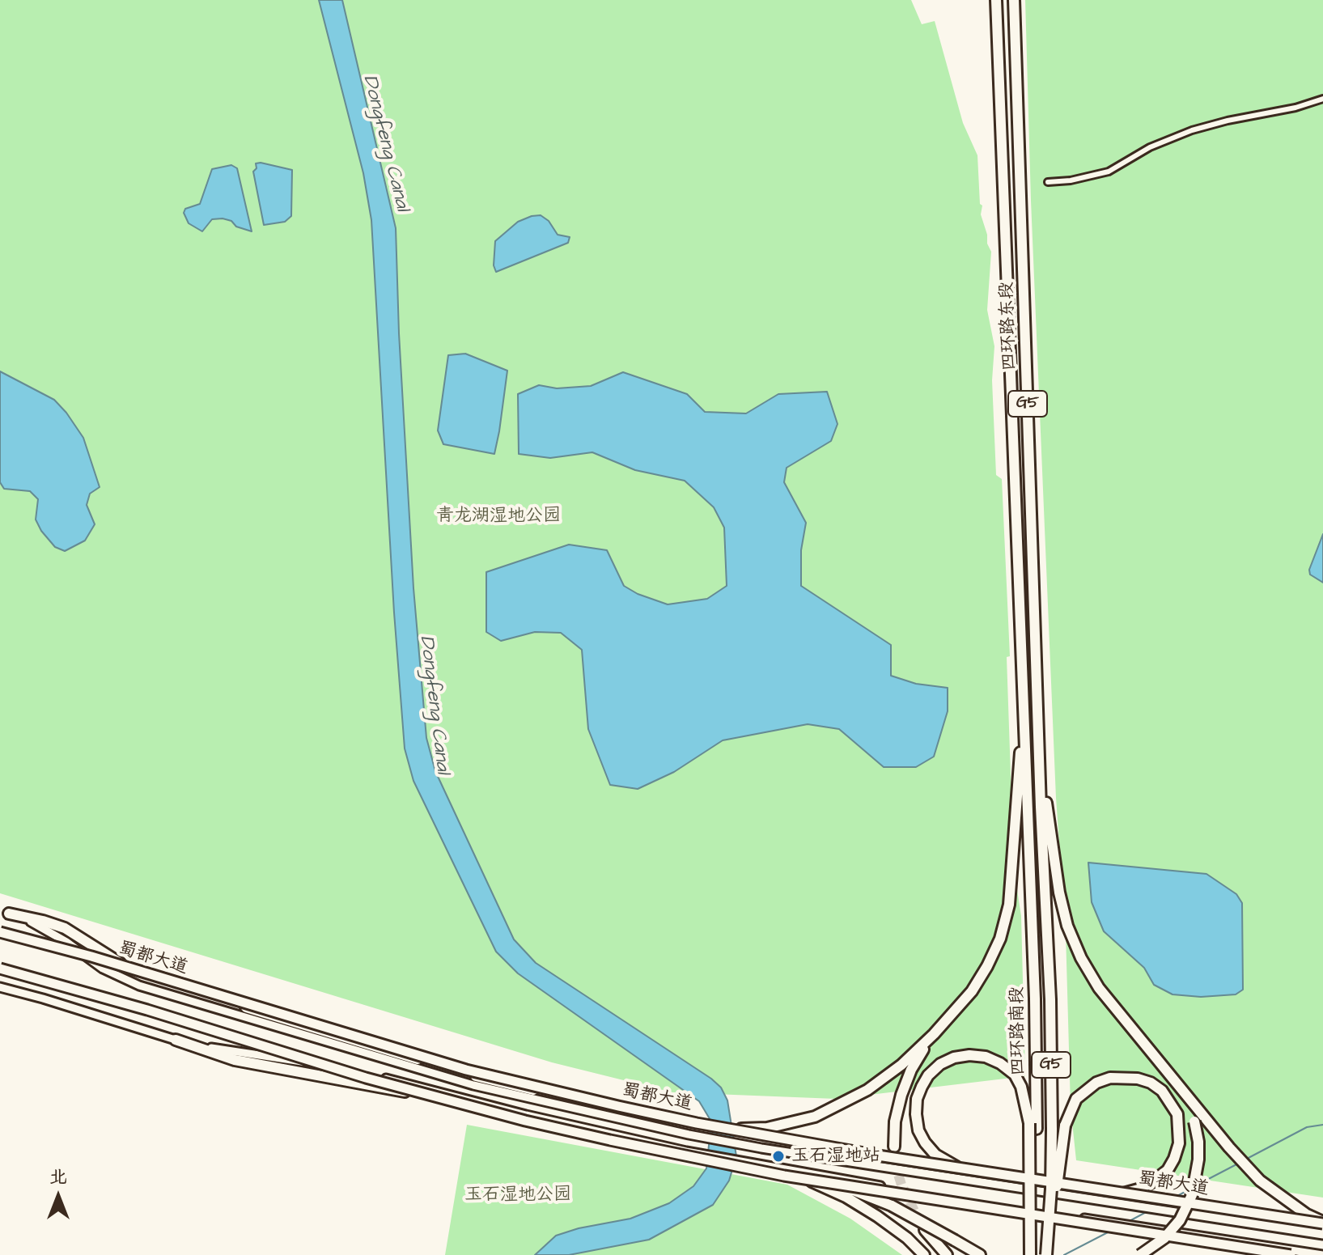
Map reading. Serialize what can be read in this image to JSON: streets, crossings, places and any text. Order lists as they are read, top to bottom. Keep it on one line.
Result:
{"streets":{"highway":["四环路东段","G5","蜀都大道","四环路南段"]},"crossings":[["四环路东段","四环路南段"]],"water":["Dongfeng Canal"],"parks":["青龙湖湿地公园","玉石湿地公园"],"places":["玉石湿地站"],"north":"top"}
